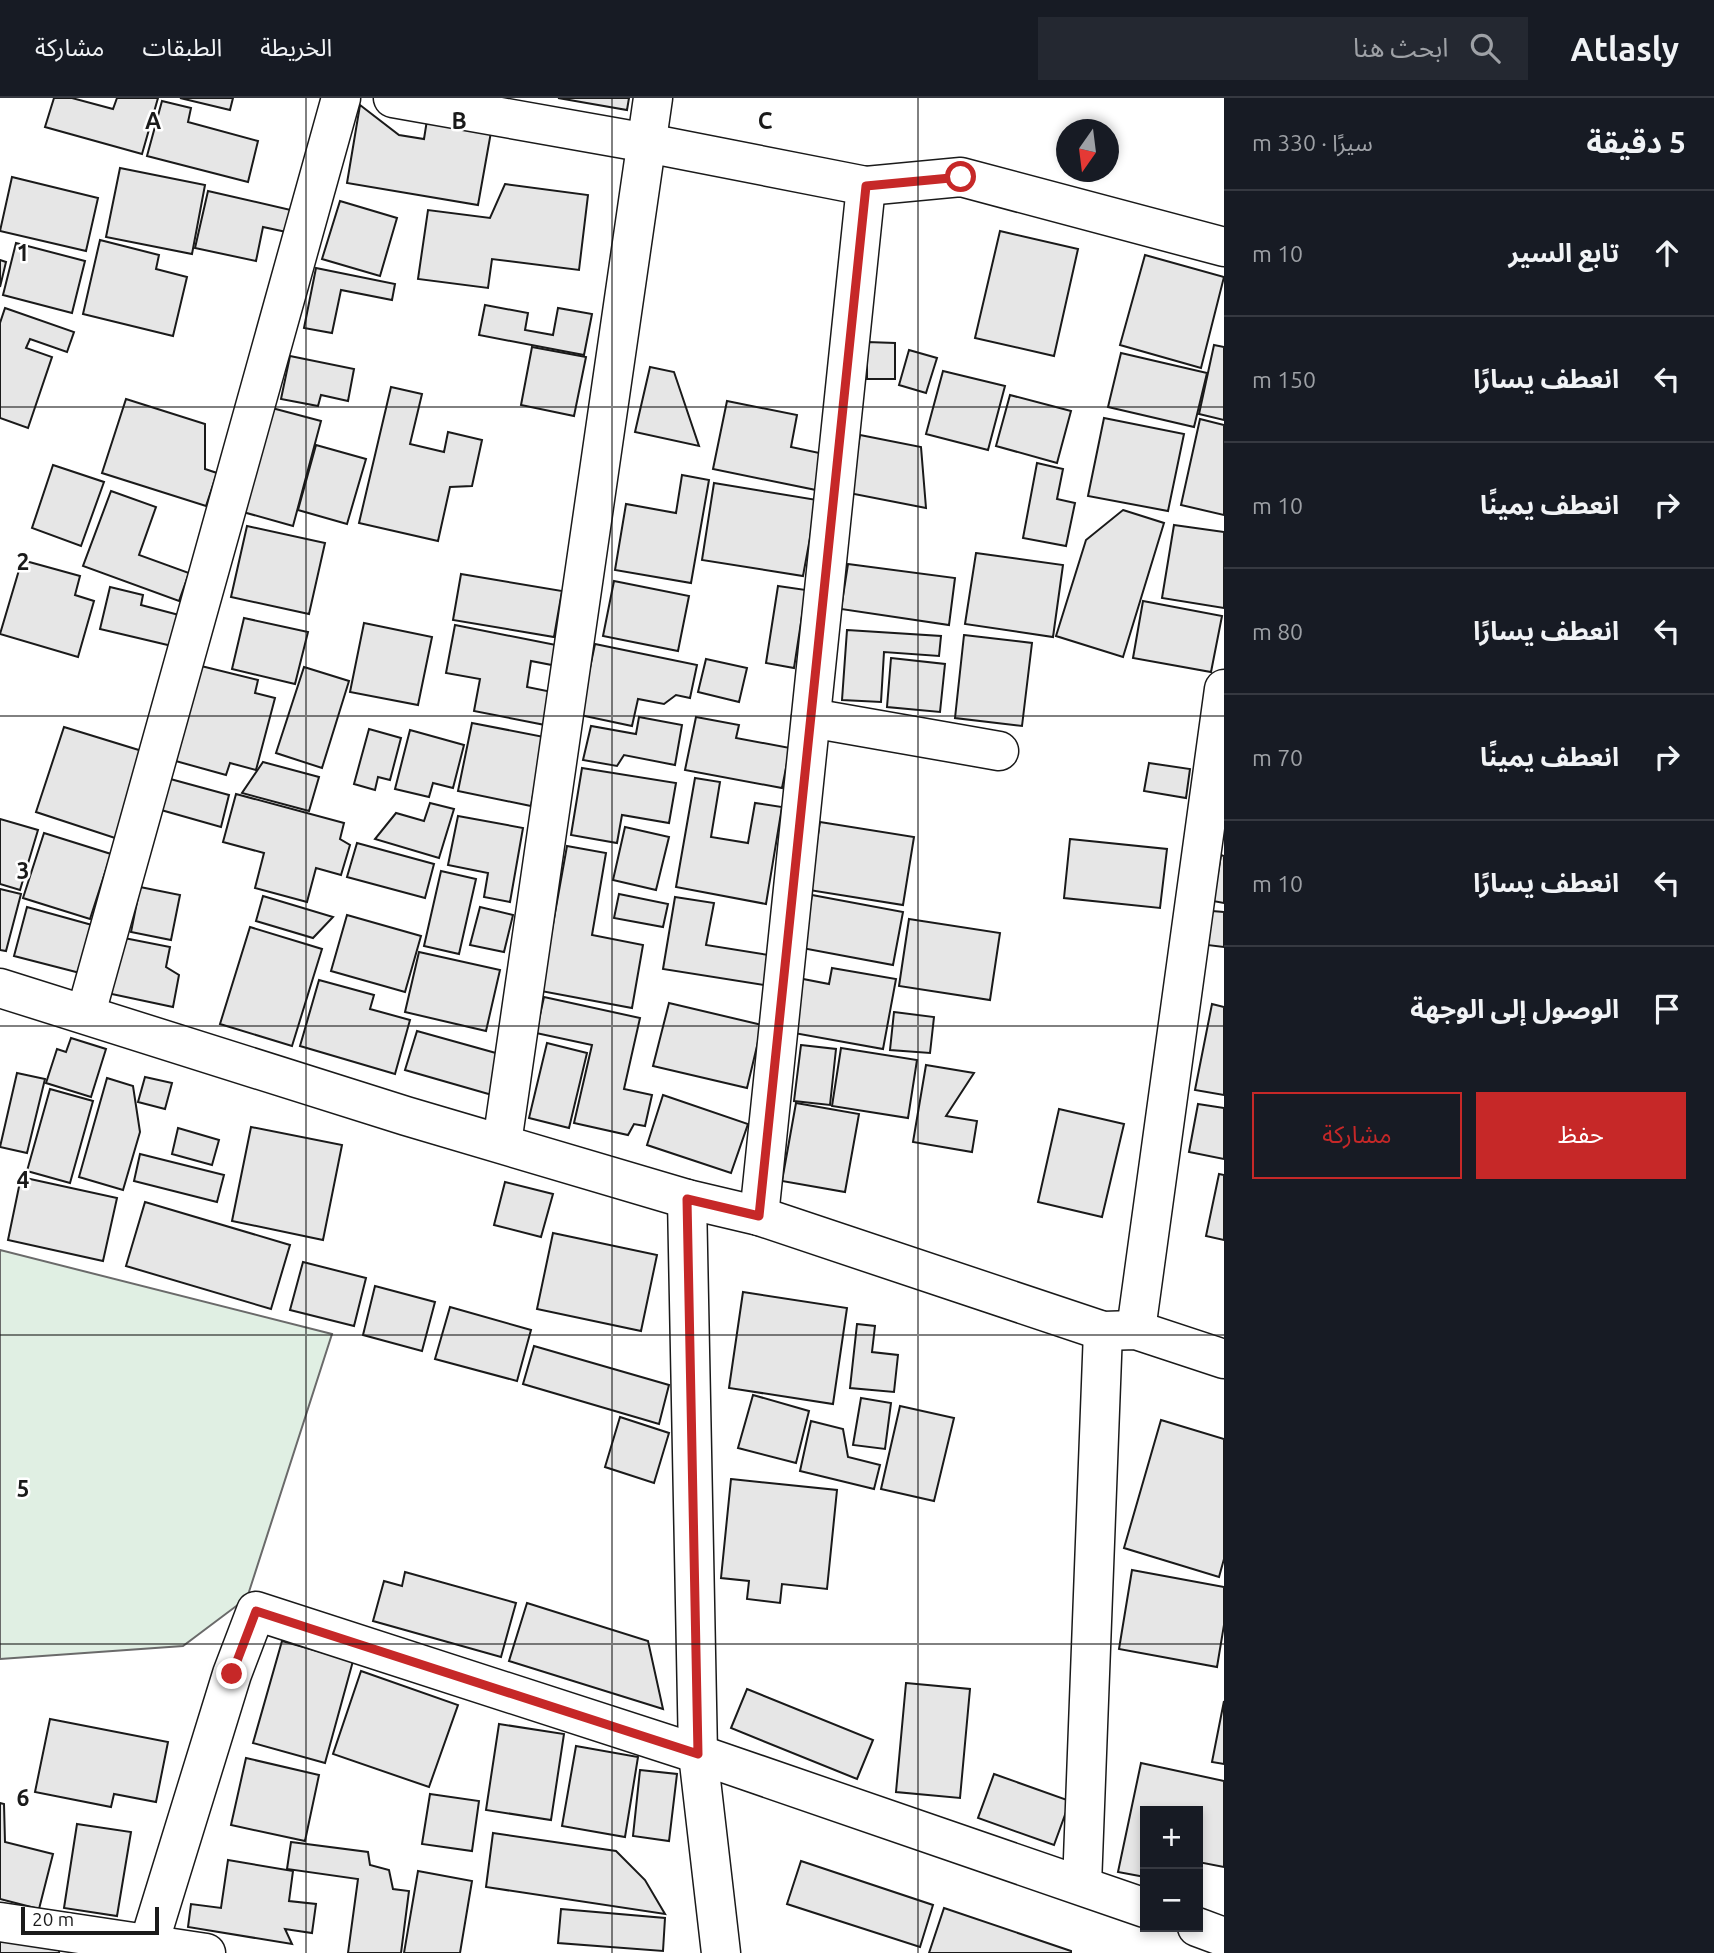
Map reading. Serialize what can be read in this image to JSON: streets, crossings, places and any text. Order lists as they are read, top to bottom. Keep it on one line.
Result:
{"scale_bar":"20 m","north":"bottom","page":{"header":"Atlasly","search":"ابحث هنا","nav":["الخريطة","الطبقات","مشاركة"],"heading":["5 دقيقة","سيرًا · 330 m"],"list":[["تابع السير","10 m"],["انعطف يسارًا","150 m"],["انعطف يمينًا","10 m"],["انعطف يسارًا","80 m"],["انعطف يمينًا","70 m"],["انعطف يسارًا","10 m"],"الوصول إلى الوجهة"],"buttons":["حفظ","مشاركة"],"map_buttons":["+","−"],"scale":"20 m"},"grid":{"columns":["A","B","C"],"rows":["1","2","3","4","5","6"]}}
